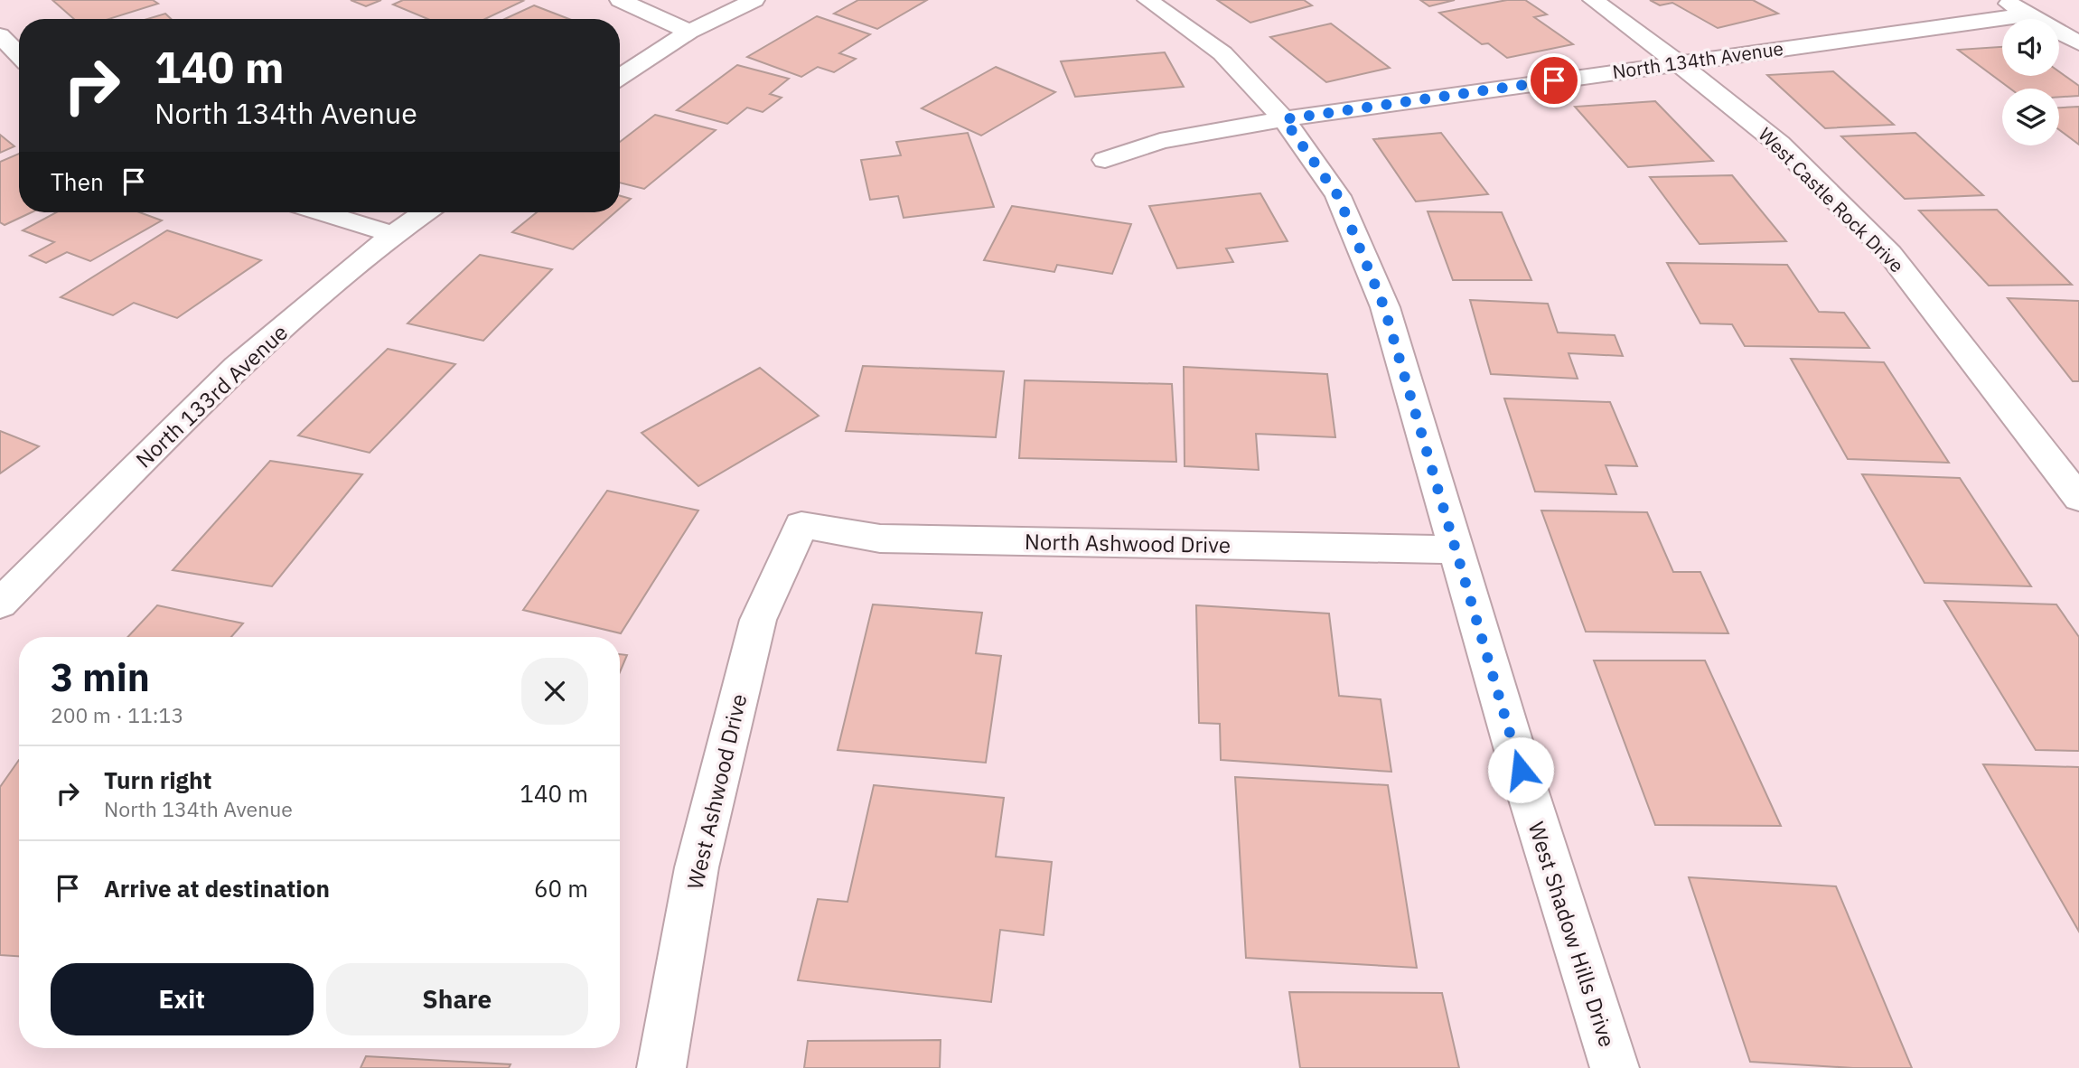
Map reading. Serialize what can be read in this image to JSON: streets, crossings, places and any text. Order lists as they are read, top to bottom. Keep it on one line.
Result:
{"streets":{"street":["North 134th Avenue","West Castle Rock Drive","North 133rd Avenue","North Ashwood Drive","West Ashwood Drive","West Shadow Hills Drive"]},"crossings":[["North 134th Avenue","West Castle Rock Drive"],["North 134th Avenue","West Shadow Hills Drive"],["North Ashwood Drive","West Ashwood Drive"],["North Ashwood Drive","West Shadow Hills Drive"]],"page":{"turn":["140 m","North 134th Avenue"],"then":"Then","heading":["3 min","200 m · 11:13"],"list":[{"name":"Turn right","note":"North 134th Avenue","value":"140 m"},{"name":"Arrive at destination","value":"60 m"}],"buttons":["Exit","Share"]}}
